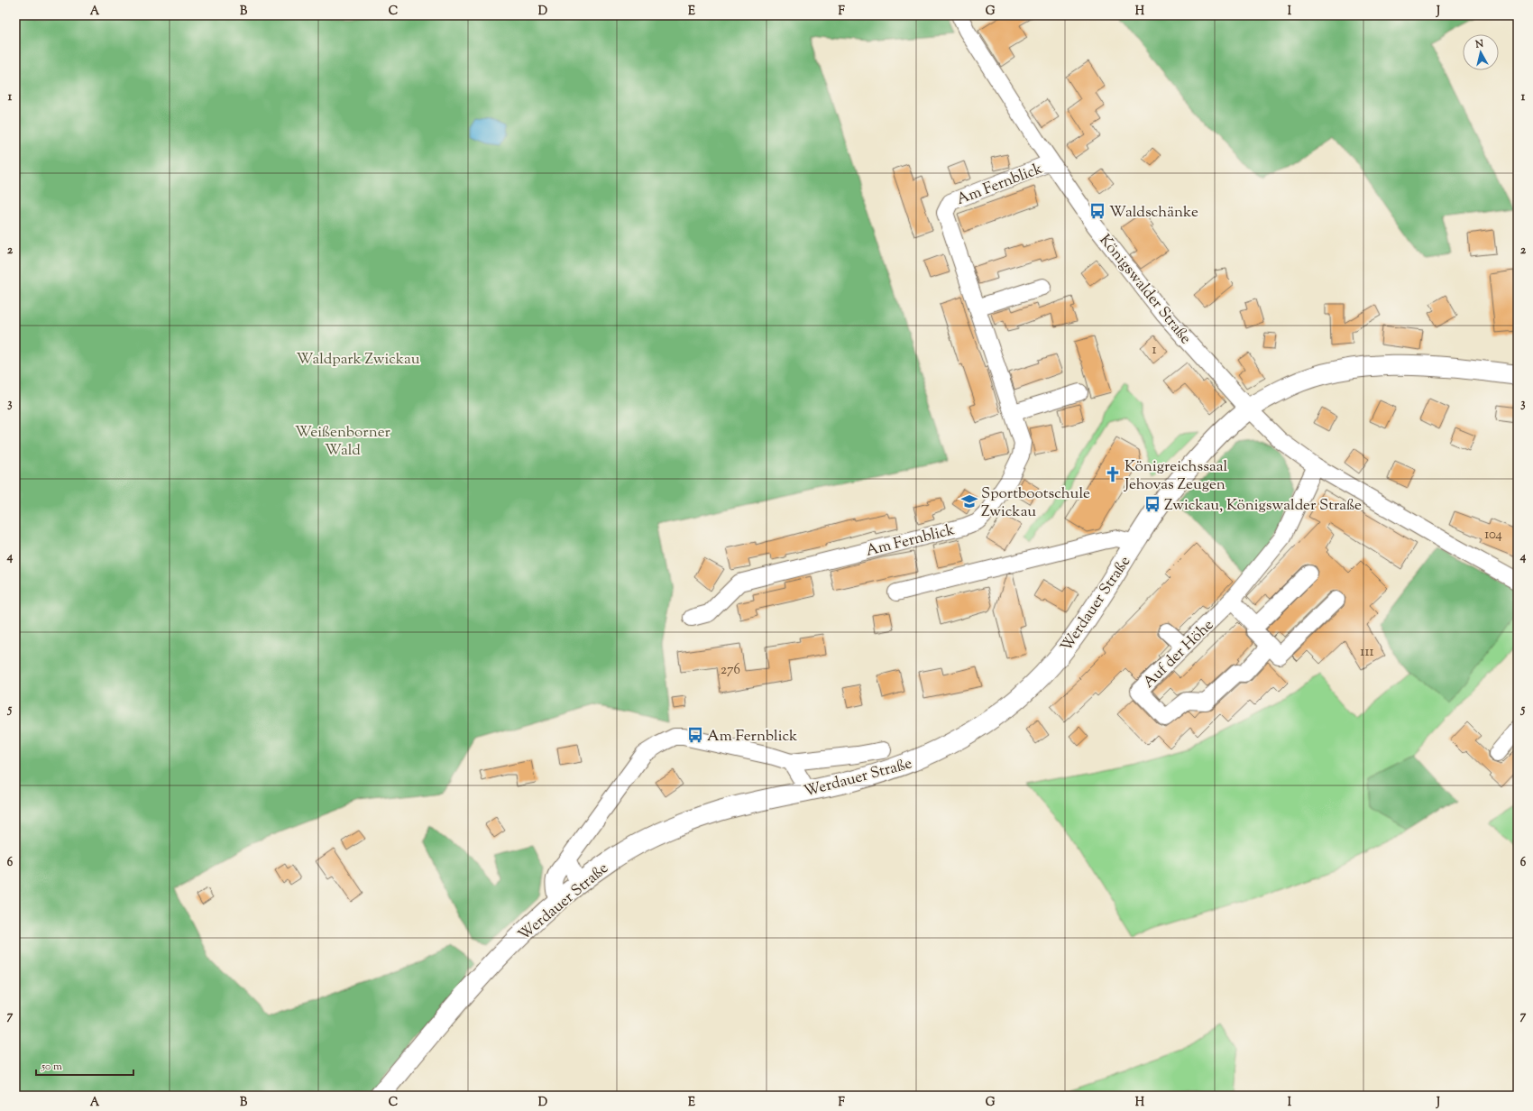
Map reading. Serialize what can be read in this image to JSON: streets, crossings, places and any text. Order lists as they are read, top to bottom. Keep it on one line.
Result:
{"streets":{"main road":["Werdauer Straße"],"street":["Am Fernblick","Königswalder Straße","Auf der Höhe"]},"crossings":[["Am Fernblick","Königswalder Straße"],["Königswalder Straße","Werdauer Straße"],["Königswalder Straße","Auf der Höhe"]],"parks":["Waldpark Zwickau","Weißenborner Wald"],"places":{"bus stop":["Waldschänke","Zwickau, Königswalder Straße","Am Fernblick"],"church":["Königreichssaal Jehovas Zeugen"],"school or university":["Sportbootschule Zwickau"]},"house_numbers":["1","104","111","276"],"scale_bar":"50 m","north":"top","grid":{"columns":["A","B","C","D","E","F","G","H","I","J"],"rows":["1","2","3","4","5","6","7"]}}
